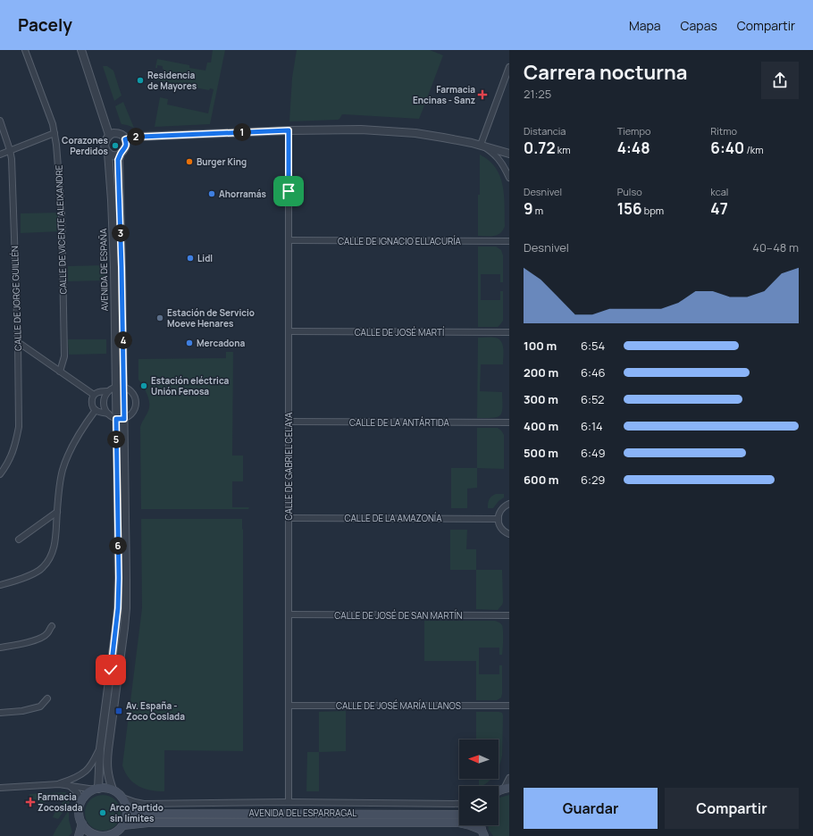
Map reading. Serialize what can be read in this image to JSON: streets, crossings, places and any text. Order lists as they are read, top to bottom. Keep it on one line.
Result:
{"streets":{"main road":["AVENIDA DEL ESPARRAGAL"],"street":["CALLE DE VICENTE ALEIXANDRE","CALLE DE IGNACIO ELLACURÍA","AVENIDA DE ESPAÑA","CALLE DE JORGE GUILLÉN","CALLE DE JOSÉ MARTÍ","CALLE DE LA ANTÁRTIDA","CALLE DE GABRIEL CELAYA","CALLE DE LA AMAZONÍA","CALLE DE JOSÉ DE SAN MARTÍN","CALLE DE JOSÉ MARÍA LLANOS"]},"crossings":[["CALLE DE IGNACIO ELLACURÍA","CALLE DE GABRIEL CELAYA"],["AVENIDA DE ESPAÑA","AVENIDA DEL ESPARRAGAL"],["CALLE DE JOSÉ MARTÍ","CALLE DE GABRIEL CELAYA"],["CALLE DE LA ANTÁRTIDA","CALLE DE GABRIEL CELAYA"],["CALLE DE GABRIEL CELAYA","CALLE DE LA AMAZONÍA"],["CALLE DE GABRIEL CELAYA","CALLE DE JOSÉ DE SAN MARTÍN"],["CALLE DE GABRIEL CELAYA","CALLE DE JOSÉ MARÍA LLANOS"],["CALLE DE GABRIEL CELAYA","AVENIDA DEL ESPARRAGAL"]],"places":{"other":["Residencia de Mayores","Corazones Perdidos","Burger King","Ahorramás","Lidl","Estación de Servicio Moeve Henares","Mercadona","Estación eléctrica Unión Fenosa","Arco Partido sin límites"],"health":["Farmacia Encinas - Sanz","Farmacia Zocoslada"],"transit":["Av. España - Zoco Coslada"]},"north":"left","page":{"header":"Pacely","nav":["Mapa","Capas","Compartir"],"heading":["Carrera nocturna","21:25"],"stats":[["Distancia","0.72 km"],["Tiempo","4:48"],["Ritmo","6:40 /km"],["Desnivel","9 m"],["Pulso","156 bpm"],["kcal","47"]],"pins":["1","2","3","4","5","6"],"chart":["Desnivel","40–48 m"],"list":[{"name":"100 m","note":"6:54"},{"name":"200 m","note":"6:46"},{"name":"300 m","note":"6:52"},{"name":"400 m","note":"6:14"},{"name":"500 m","note":"6:49"},{"name":"600 m","note":"6:29"}],"buttons":["Guardar","Compartir"]}}
